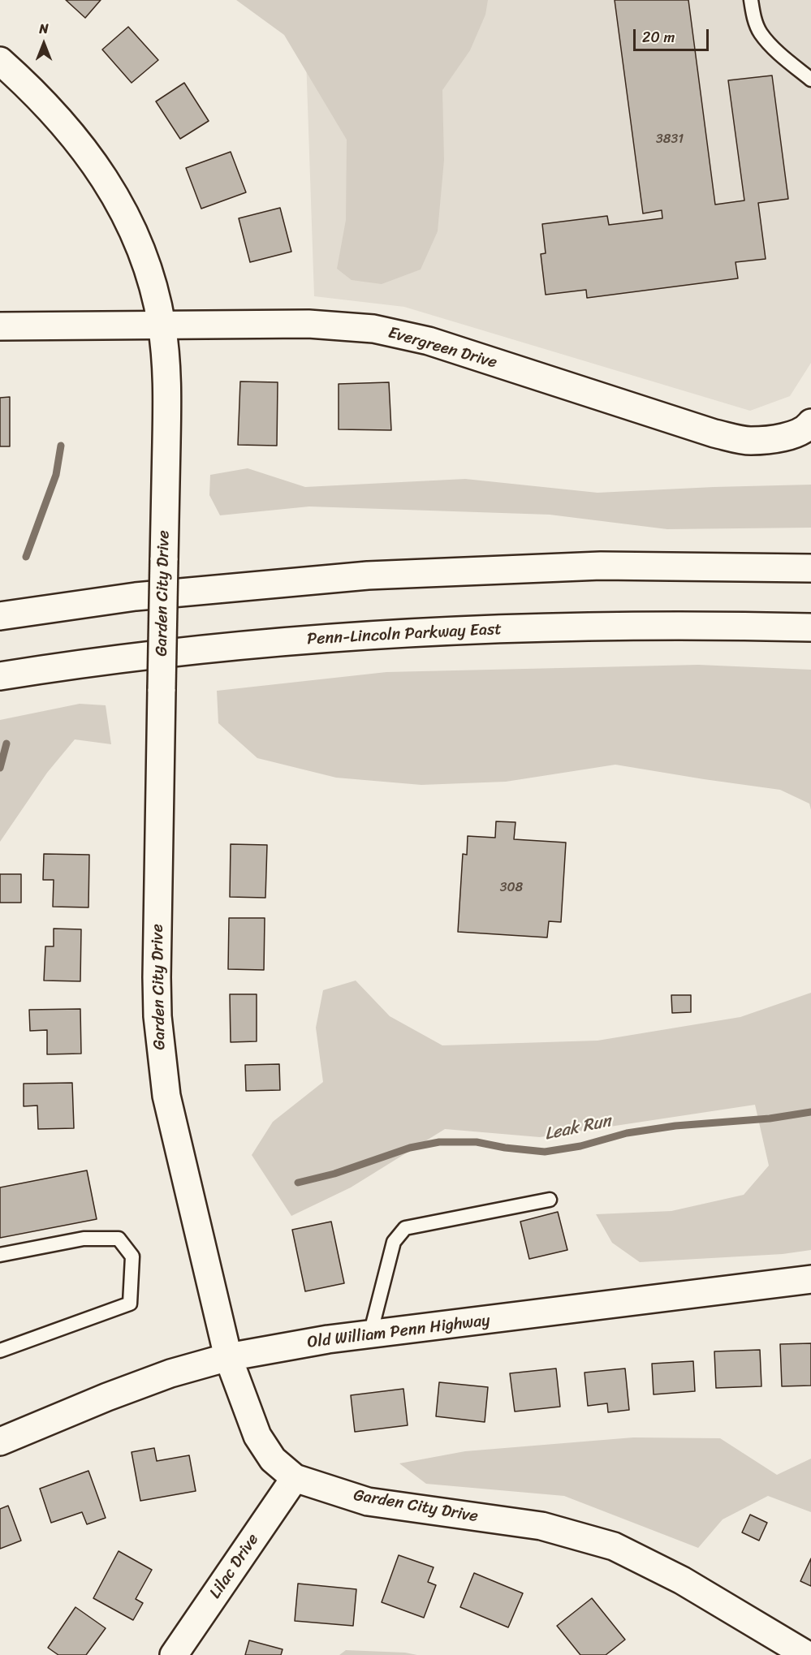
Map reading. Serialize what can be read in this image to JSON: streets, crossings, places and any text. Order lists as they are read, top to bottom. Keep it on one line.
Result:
{"streets":{"main road":["Evergreen Drive","Garden City Drive","Penn-Lincoln Parkway East","Old William Penn Highway","Lilac Drive"]},"crossings":[["Evergreen Drive","Garden City Drive"],["Garden City Drive","Old William Penn Highway"],["Garden City Drive","Lilac Drive"]],"water":["Leak Run"],"house_numbers":["3831","308"],"scale_bar":"20 m","north":"top"}
